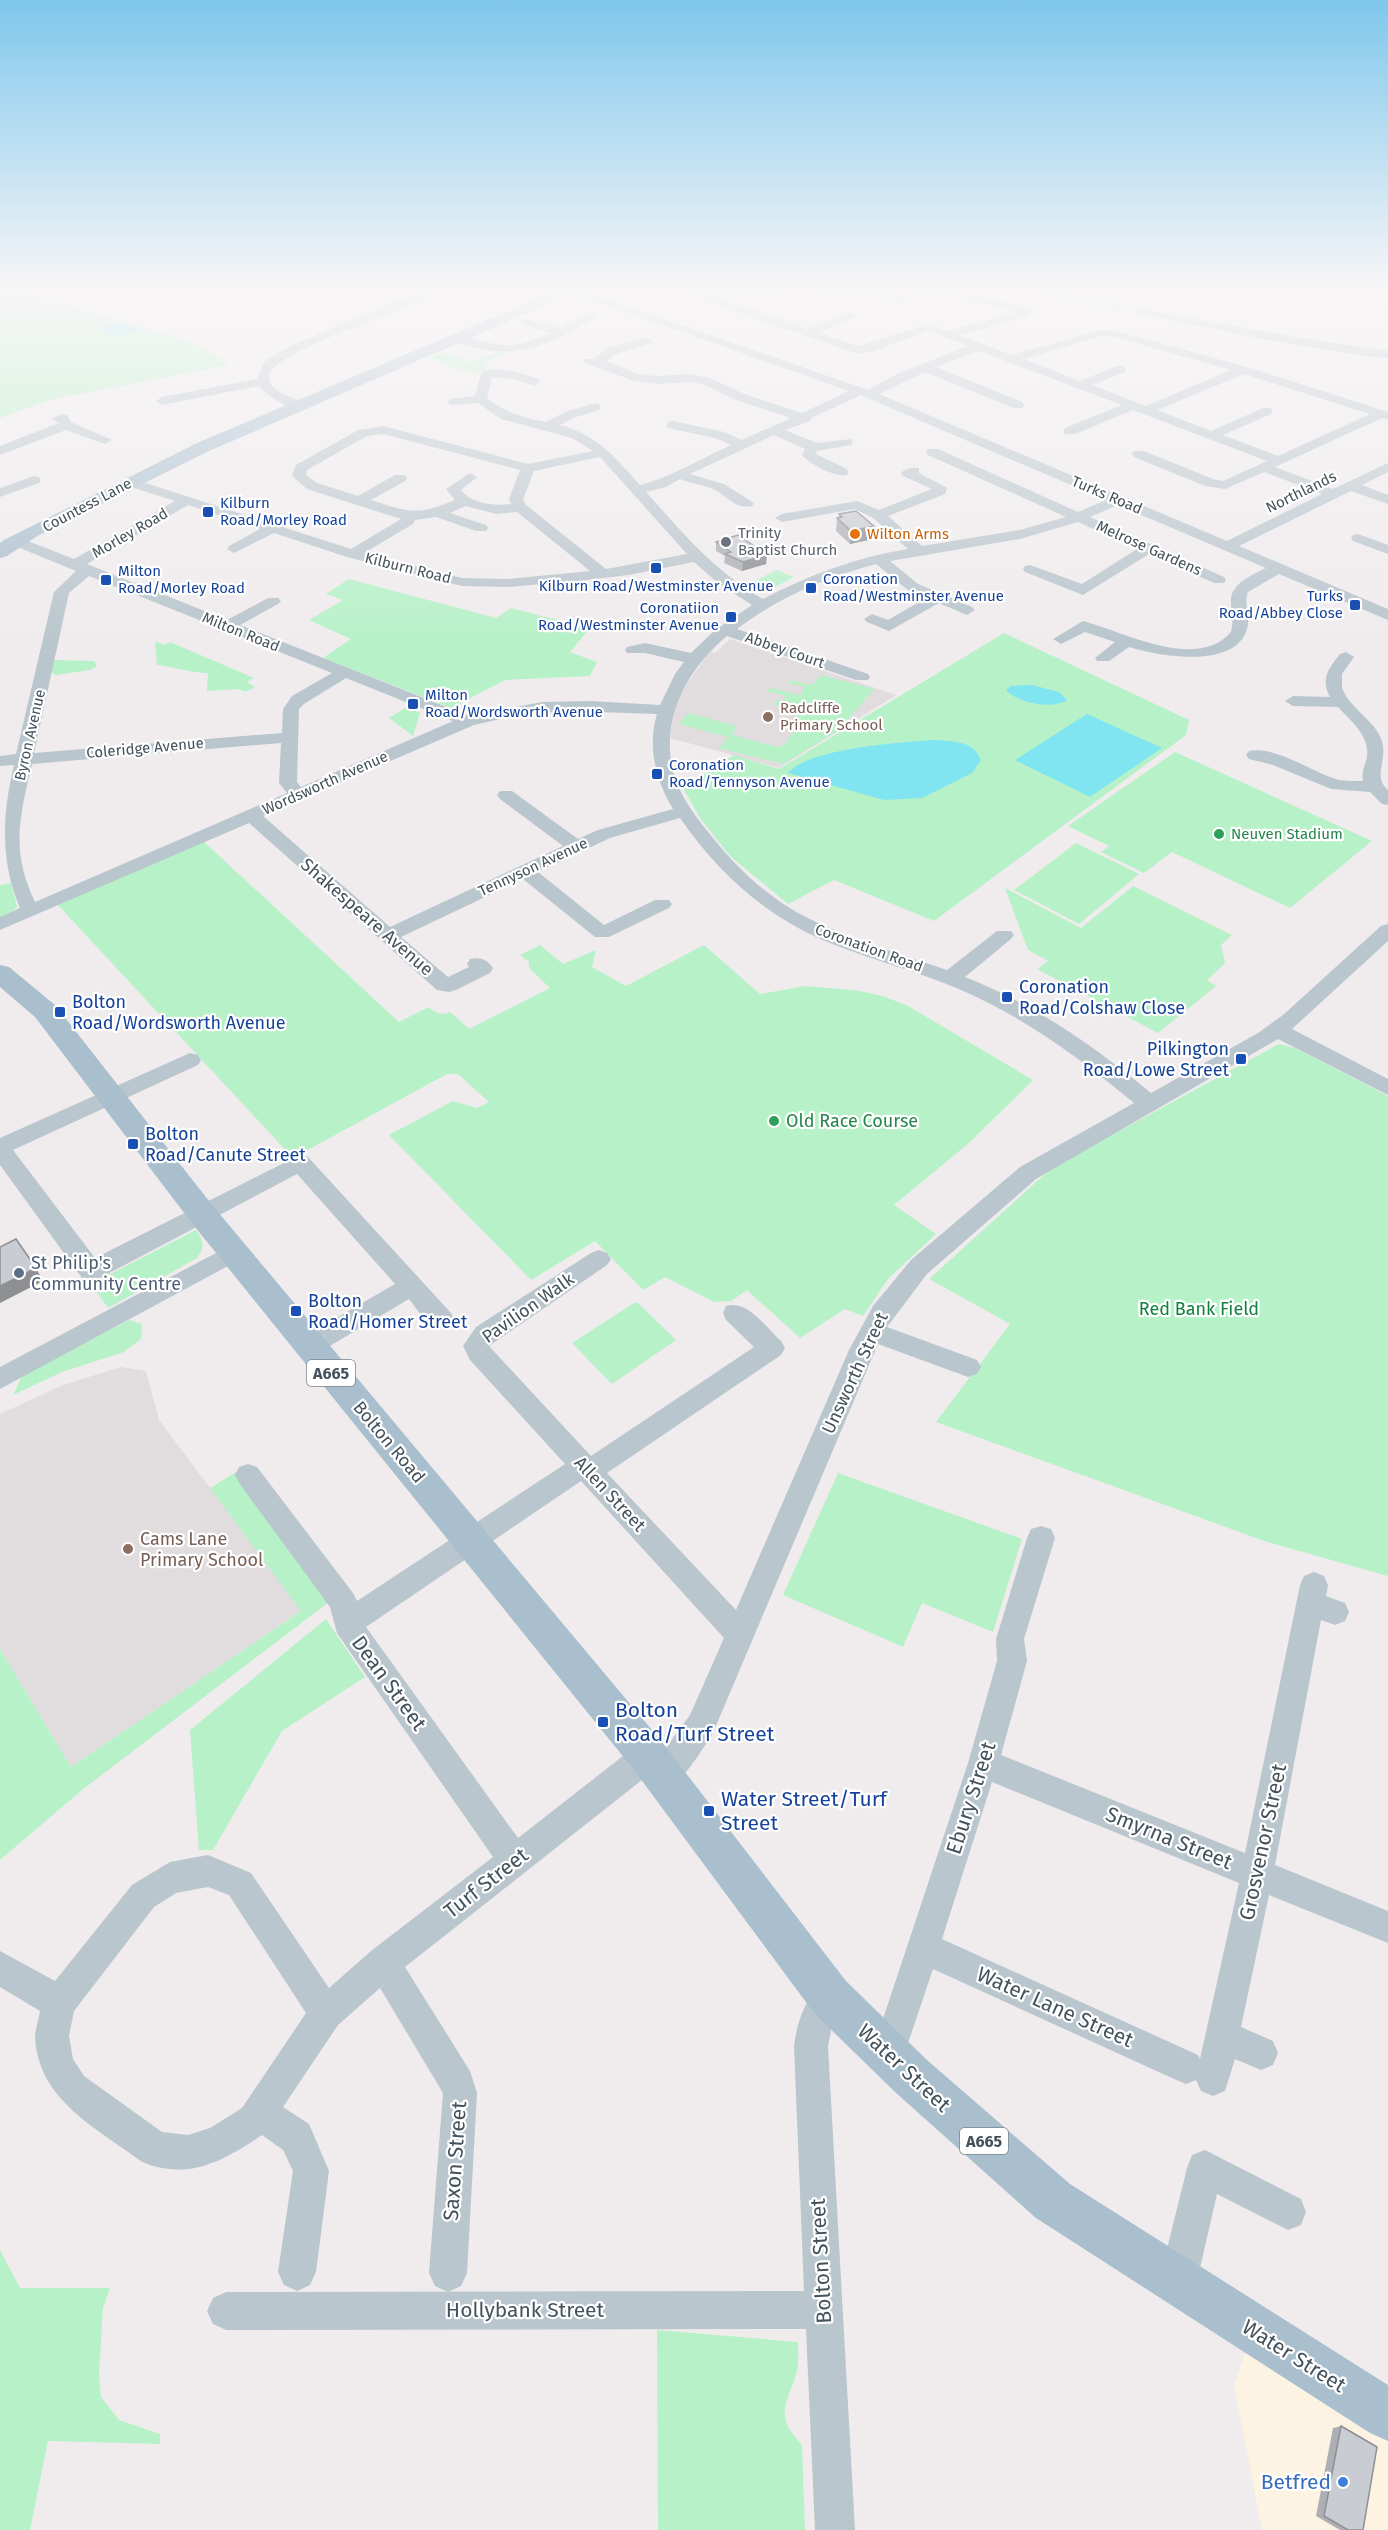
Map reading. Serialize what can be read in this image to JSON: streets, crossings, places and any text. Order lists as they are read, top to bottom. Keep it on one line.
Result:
{"streets":{"main road":["Countess Lane","A665","Bolton Road","Water Street"],"street":["Northlands","Turks Road","Morley Road","Melrose Gardens","Kilburn Road","Milton Road","Abbey Court","Byron Avenue","Coleridge Avenue","Wordsworth Avenue","Tennyson Avenue","Shakespeare Avenue","Coronation Road","Pavilion Walk","Unsworth Street","Allen Street","Dean Street","Ebury Street","Smyrna Street","Grosvenor Street","Turf Street","Water Lane Street","Saxon Street","Bolton Street","Hollybank Street"]},"crossings":[["Northlands","Turks Road"],["Turks Road","Coronation Road"],["Countess Lane","Kilburn Road"],["Countess Lane","Milton Road"],["Morley Road","Kilburn Road"],["Morley Road","Milton Road"],["Morley Road","Byron Avenue"],["Melrose Gardens","Coronation Road"],["Milton Road","Byron Avenue"],["Milton Road","Wordsworth Avenue"],["Abbey Court","Coronation Road"],["Byron Avenue","Coleridge Avenue"],["Byron Avenue","Wordsworth Avenue"],["Wordsworth Avenue","Shakespeare Avenue"],["Wordsworth Avenue","Coronation Road"],["Tennyson Avenue","Shakespeare Avenue"],["Tennyson Avenue","Coronation Road"],["Coronation Road","Unsworth Street"],["Pavilion Walk","Allen Street"],["Unsworth Street","Bolton Road"],["Unsworth Street","Allen Street"],["Unsworth Street","Turf Street"],["Unsworth Street","Water Street"],["Bolton Road","Turf Street"],["Bolton Road","Water Street"],["Dean Street","Turf Street"],["Ebury Street","Smyrna Street"],["Ebury Street","Water Lane Street"],["Ebury Street","Water Street"],["Smyrna Street","Grosvenor Street"],["Grosvenor Street","Water Lane Street"],["Turf Street","Water Street"],["Turf Street","Saxon Street"],["Water Street","Bolton Street"],["Bolton Street","Hollybank Street"]],"parks":["Red Bank Field"],"places":{"transit":["Kilburn Road/Morley Road","Kilburn Road/Westminster Avenue","Milton Road/Morley Road","Coronation Road/Westminster Avenue","Turks Road/Abbey Close","Coronatiion Road/Westminster Avenue","Milton Road/Wordsworth Avenue","Coronation Road/Tennyson Avenue","Coronation Road/Colshaw Close","Bolton Road/Wordsworth Avenue","Pilkington Road/Lowe Street","Bolton Road/Canute Street","Bolton Road/Homer Street","Bolton Road/Turf Street","Water Street/Turf Street"],"other":["Wilton Arms","Trinity Baptist Church","Radcliffe Primary School","Neuven Stadium","Old Race Course","St Philip's Community Centre","Cams Lane Primary School","Betfred"]}}
